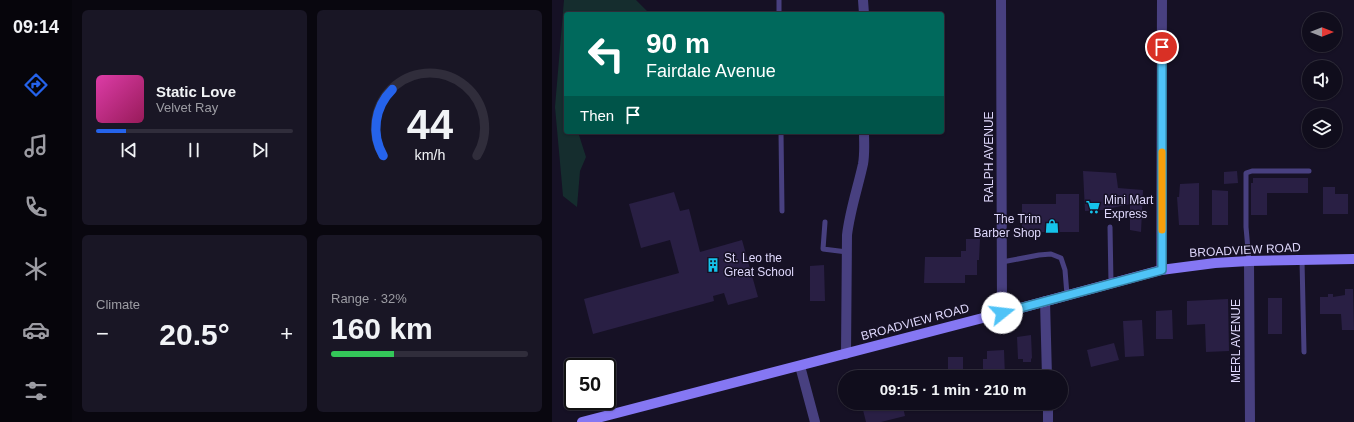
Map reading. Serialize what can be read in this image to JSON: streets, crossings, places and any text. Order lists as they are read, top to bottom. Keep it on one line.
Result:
{"streets":{"main road":["BROADVIEW ROAD"],"street":["RALPH AVENUE","MERL AVENUE"]},"crossings":[["RALPH AVENUE","BROADVIEW ROAD"],["BROADVIEW ROAD","MERL AVENUE"]],"places":{"supermarket":["Mini Mart Express"],"shop":["The Trim Barber Shop"],"building":["St. Leo the Great School"]},"north":"right","page":{"tabs":"09:14","turn":["90 m","Fairdale Avenue"],"song":["Static Love","Velvet Ray"],"then":"Then","tile":["Climate",["Range · 32%","160 km"]],"heat":["−","20.5°","+"],"limit":"50","trip":"09:15 · 1 min · 210 m","gauge":["44","km/h"]}}
